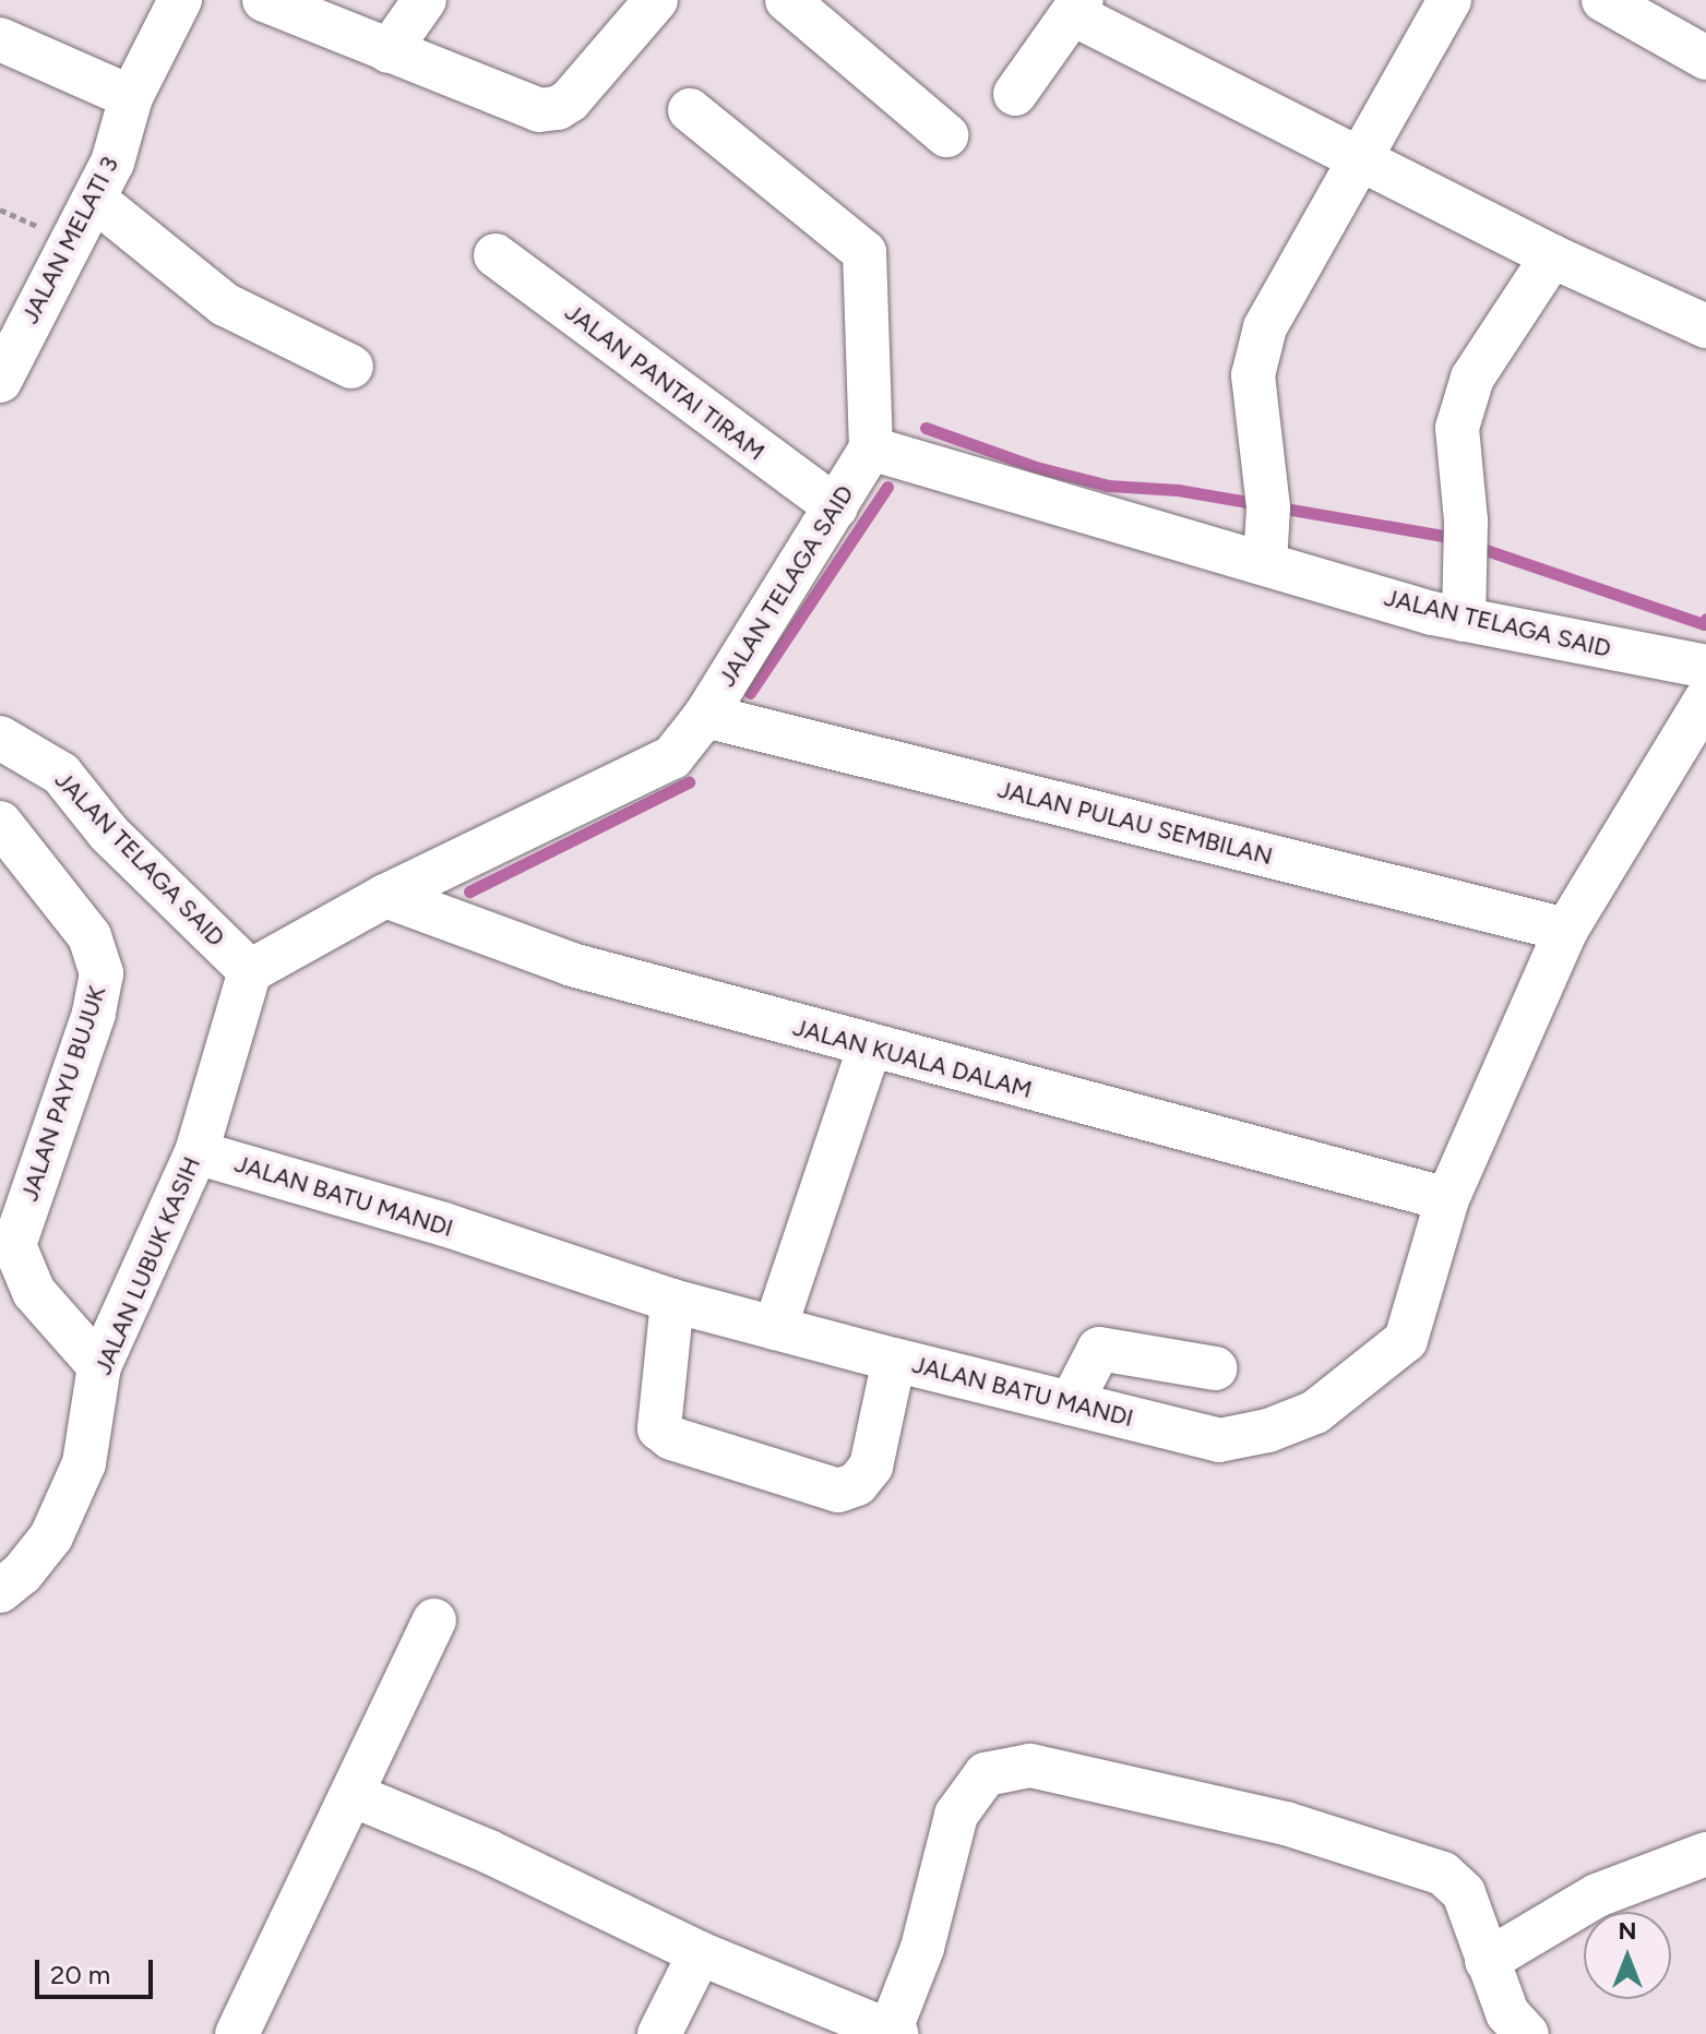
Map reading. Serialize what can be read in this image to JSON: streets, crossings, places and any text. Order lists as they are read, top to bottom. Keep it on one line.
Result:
{"streets":{"street":["JALAN MELATI 3","JALAN PANTAI TIRAM","JALAN TELAGA SAID","JALAN PULAU SEMBILAN","JALAN KUALA DALAM","JALAN PAYU BUJUK","JALAN BATU MANDI","JALAN LUBUK KASIH"]},"crossings":[["JALAN PANTAI TIRAM","JALAN TELAGA SAID"],["JALAN TELAGA SAID","JALAN PULAU SEMBILAN"],["JALAN TELAGA SAID","JALAN KUALA DALAM"],["JALAN TELAGA SAID","JALAN LUBUK KASIH"],["JALAN PULAU SEMBILAN","JALAN BATU MANDI"],["JALAN KUALA DALAM","JALAN BATU MANDI"],["JALAN PAYU BUJUK","JALAN LUBUK KASIH"],["JALAN BATU MANDI","JALAN LUBUK KASIH"]],"scale_bar":"20 m","north":"top"}
